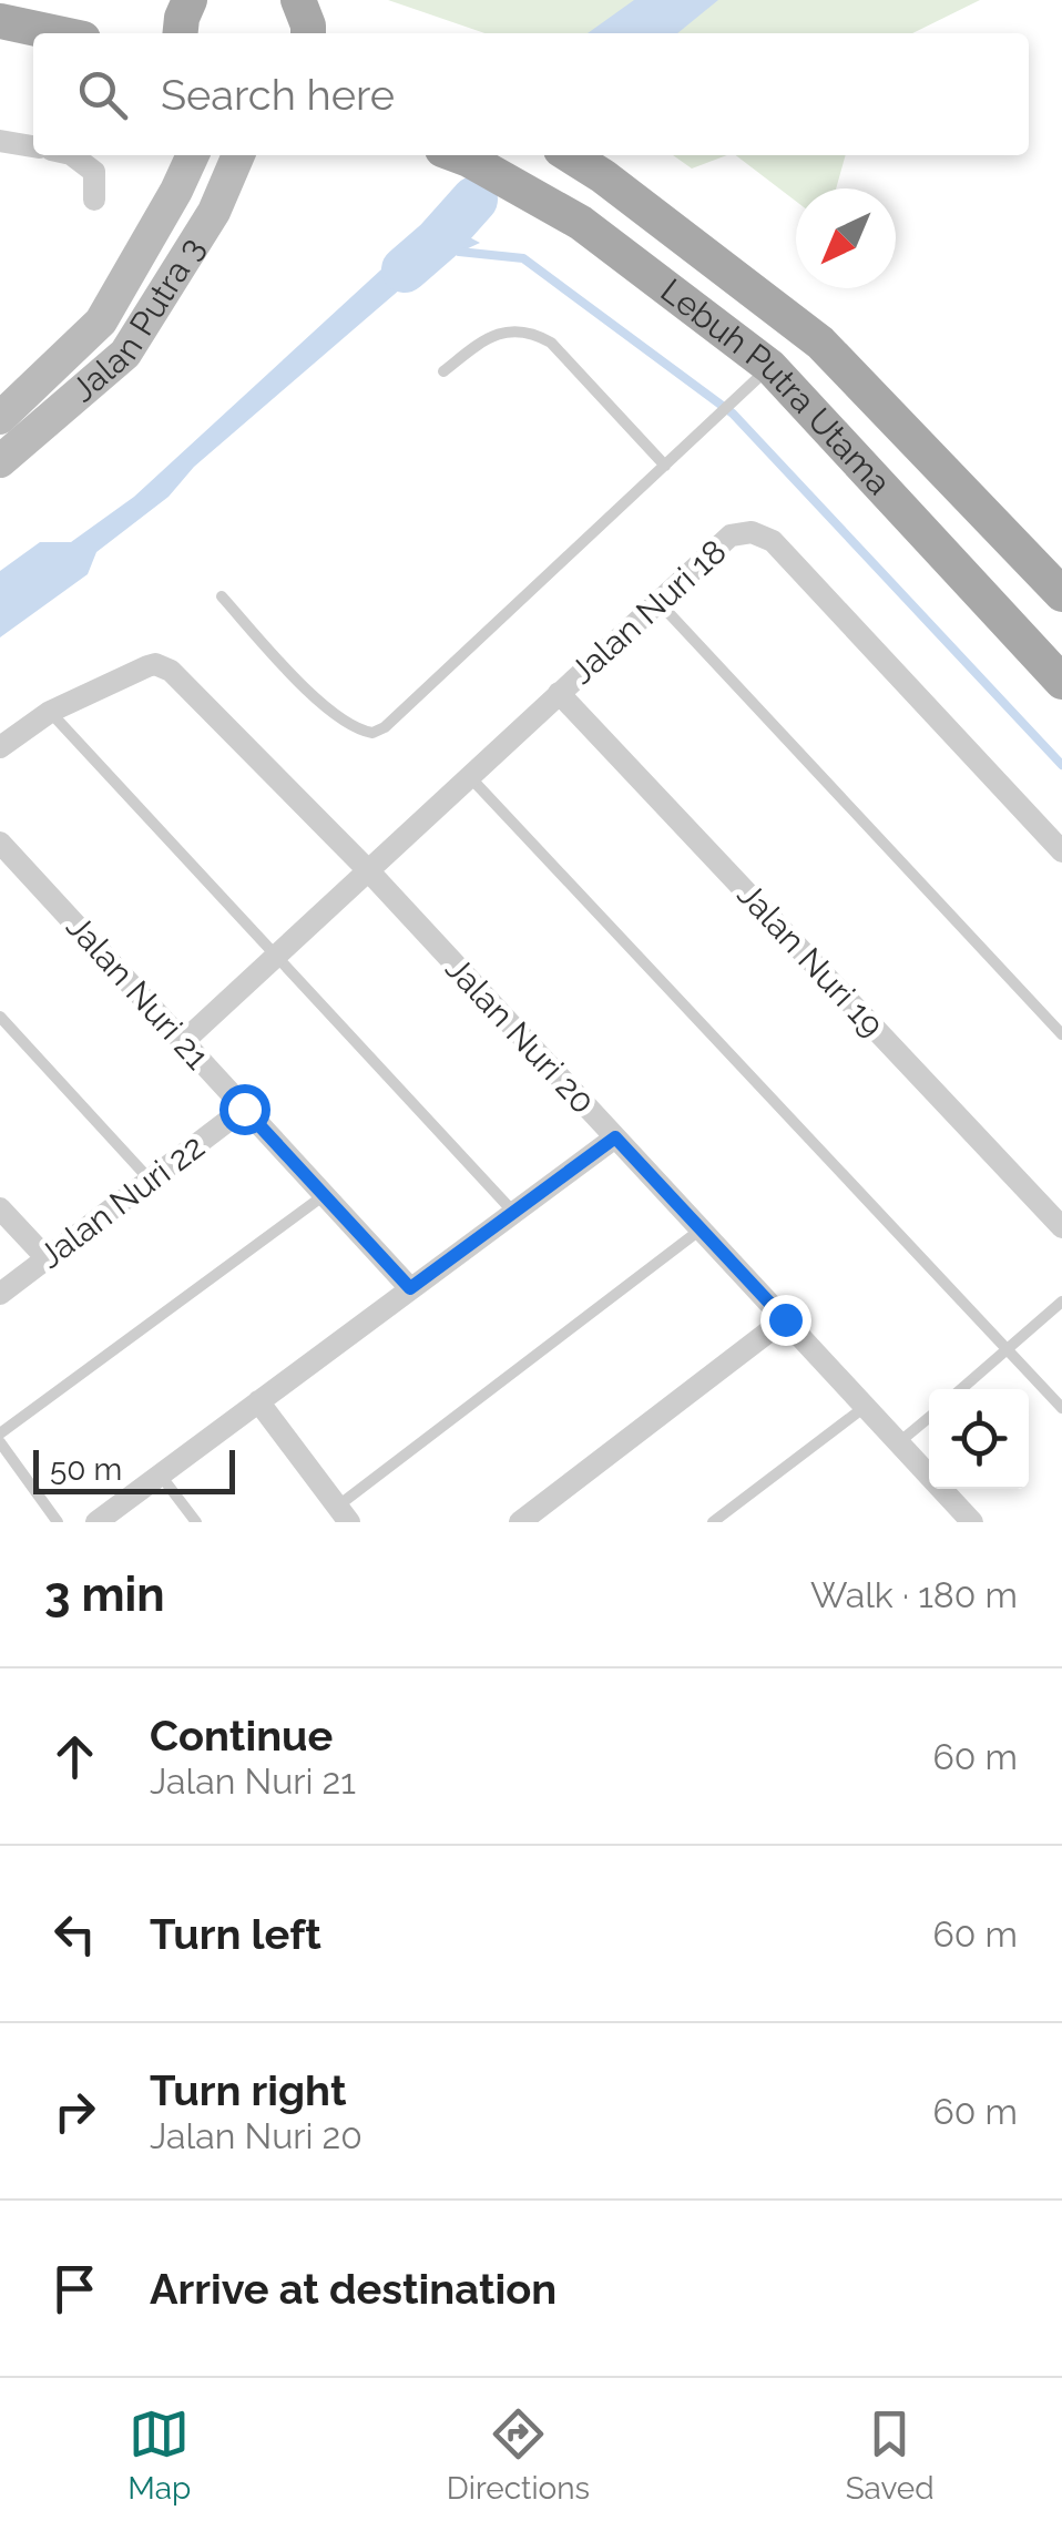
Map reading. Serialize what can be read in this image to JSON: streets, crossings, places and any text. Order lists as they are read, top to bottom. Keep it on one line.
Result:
{"streets":{"main road":["Lebuh Putra Utama"],"street":["Jalan Putra 3","Jalan Nuri 18","Jalan Nuri 19","Jalan Nuri 21","Jalan Nuri 20","Jalan Nuri 22"]},"crossings":[["Jalan Nuri 18","Jalan Nuri 19"],["Jalan Nuri 18","Jalan Nuri 21"],["Jalan Nuri 18","Jalan Nuri 20"],["Jalan Nuri 21","Jalan Nuri 22"]],"scale_bar":"50 m","north":"bottom left","page":{"search":"Search here","scale":"50 m","heading":["3 min","Walk · 180 m"],"list":[["Continue","Jalan Nuri 21","60 m"],["Turn left","60 m"],["Turn right","Jalan Nuri 20","60 m"],"Arrive at destination"],"nav":["Map","Directions","Saved"]}}
